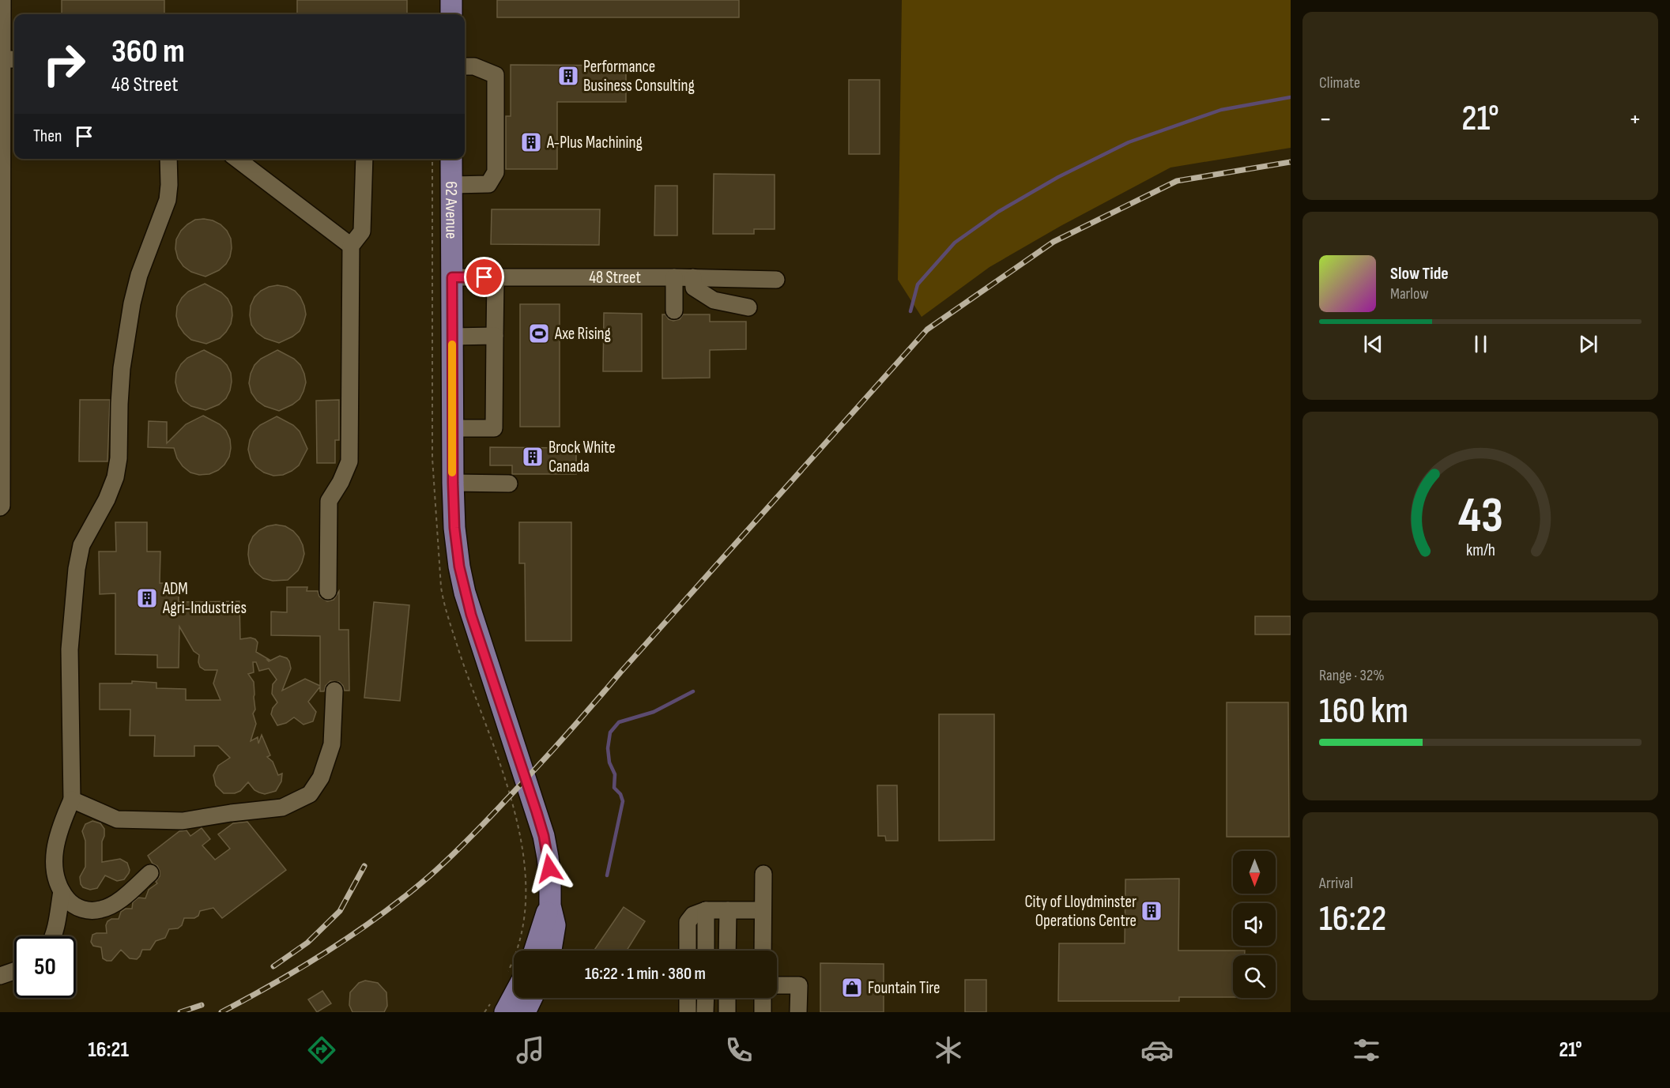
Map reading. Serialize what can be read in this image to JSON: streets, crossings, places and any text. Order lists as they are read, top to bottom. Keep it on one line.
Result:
{"streets":{"main road":["62 Avenue"],"street":["48 Street"]},"crossings":[["62 Avenue","48 Street"]],"places":{"building":["Performance Business Consulting","A-Plus Machining","Brock White Canada","ADM Agri-Industries","City of Lloydminster Operations Centre"],"sports":["Axe Rising"],"shop":["Fountain Tire"]},"north":"bottom","page":{"tile":["Climate",["Range · 32%","160 km"],["Arrival","16:22"]],"turn":["360 m","48 Street"],"heat":["−","21°","+"],"then":"Then","song":["Slow Tide","Marlow"],"limit":"50","trip":"16:22 · 1 min · 380 m","tabs":["16:21","21°"],"gauge":["43","km/h"]}}
